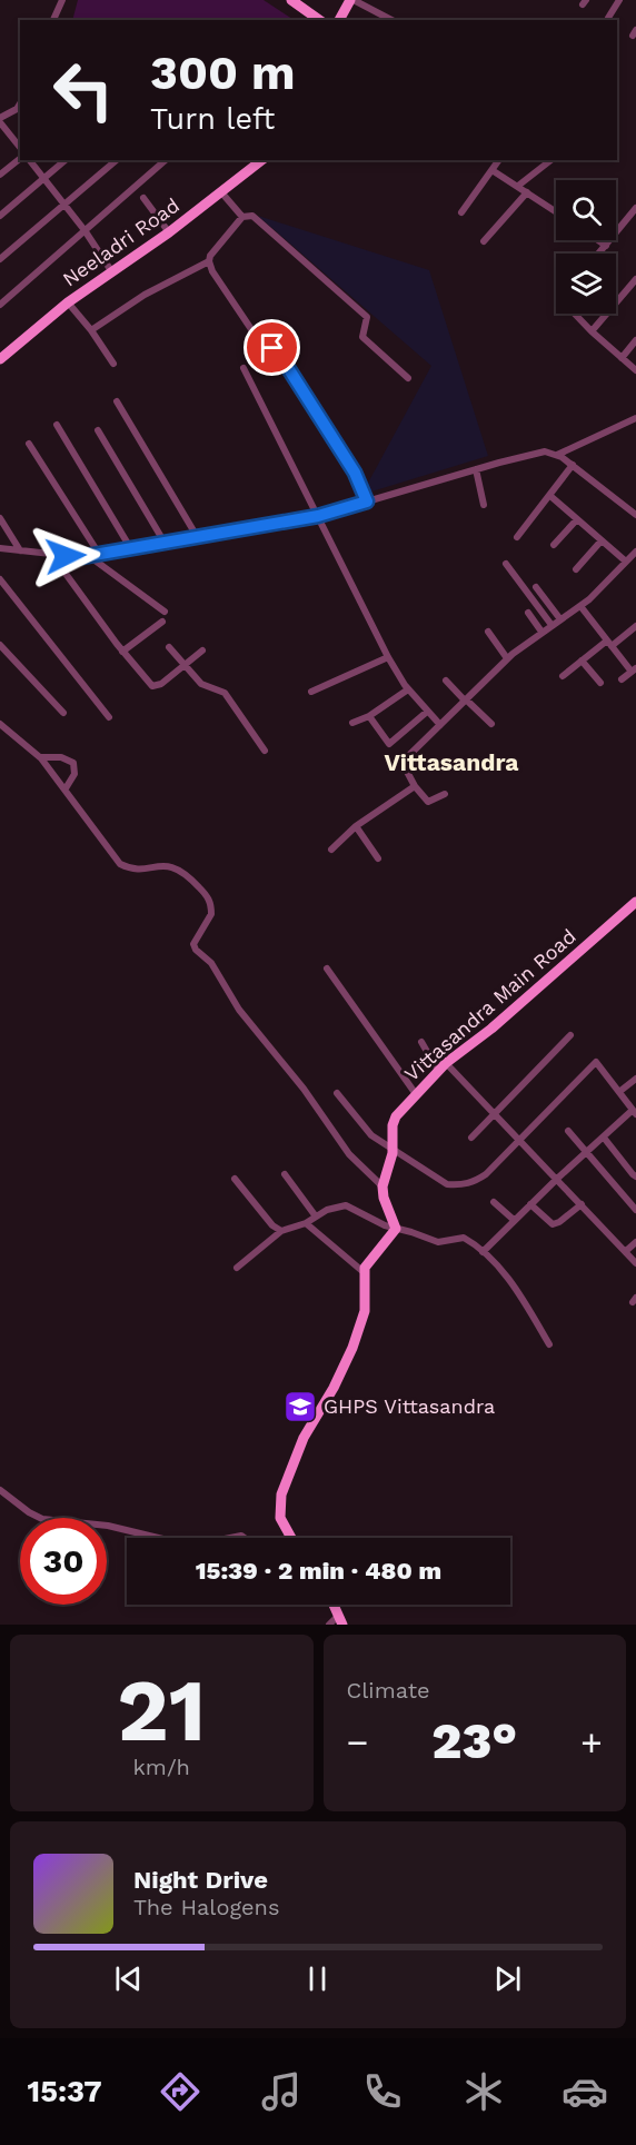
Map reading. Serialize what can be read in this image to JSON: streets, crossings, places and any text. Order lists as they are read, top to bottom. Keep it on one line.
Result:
{"streets":{"street":["Neeladri Road","Vittasandra Main Road"]},"districts":["Vittasandra"],"places":{"school or university":["GHPS Vittasandra"]},"page":{"turn":["300 m","Turn left"],"limit":"30","trip":"15:39 · 2 min · 480 m","tile":[["21","km/h"],"Climate"],"heat":["−","23°","+"],"song":["Night Drive","The Halogens"],"tabs":"15:37"}}
